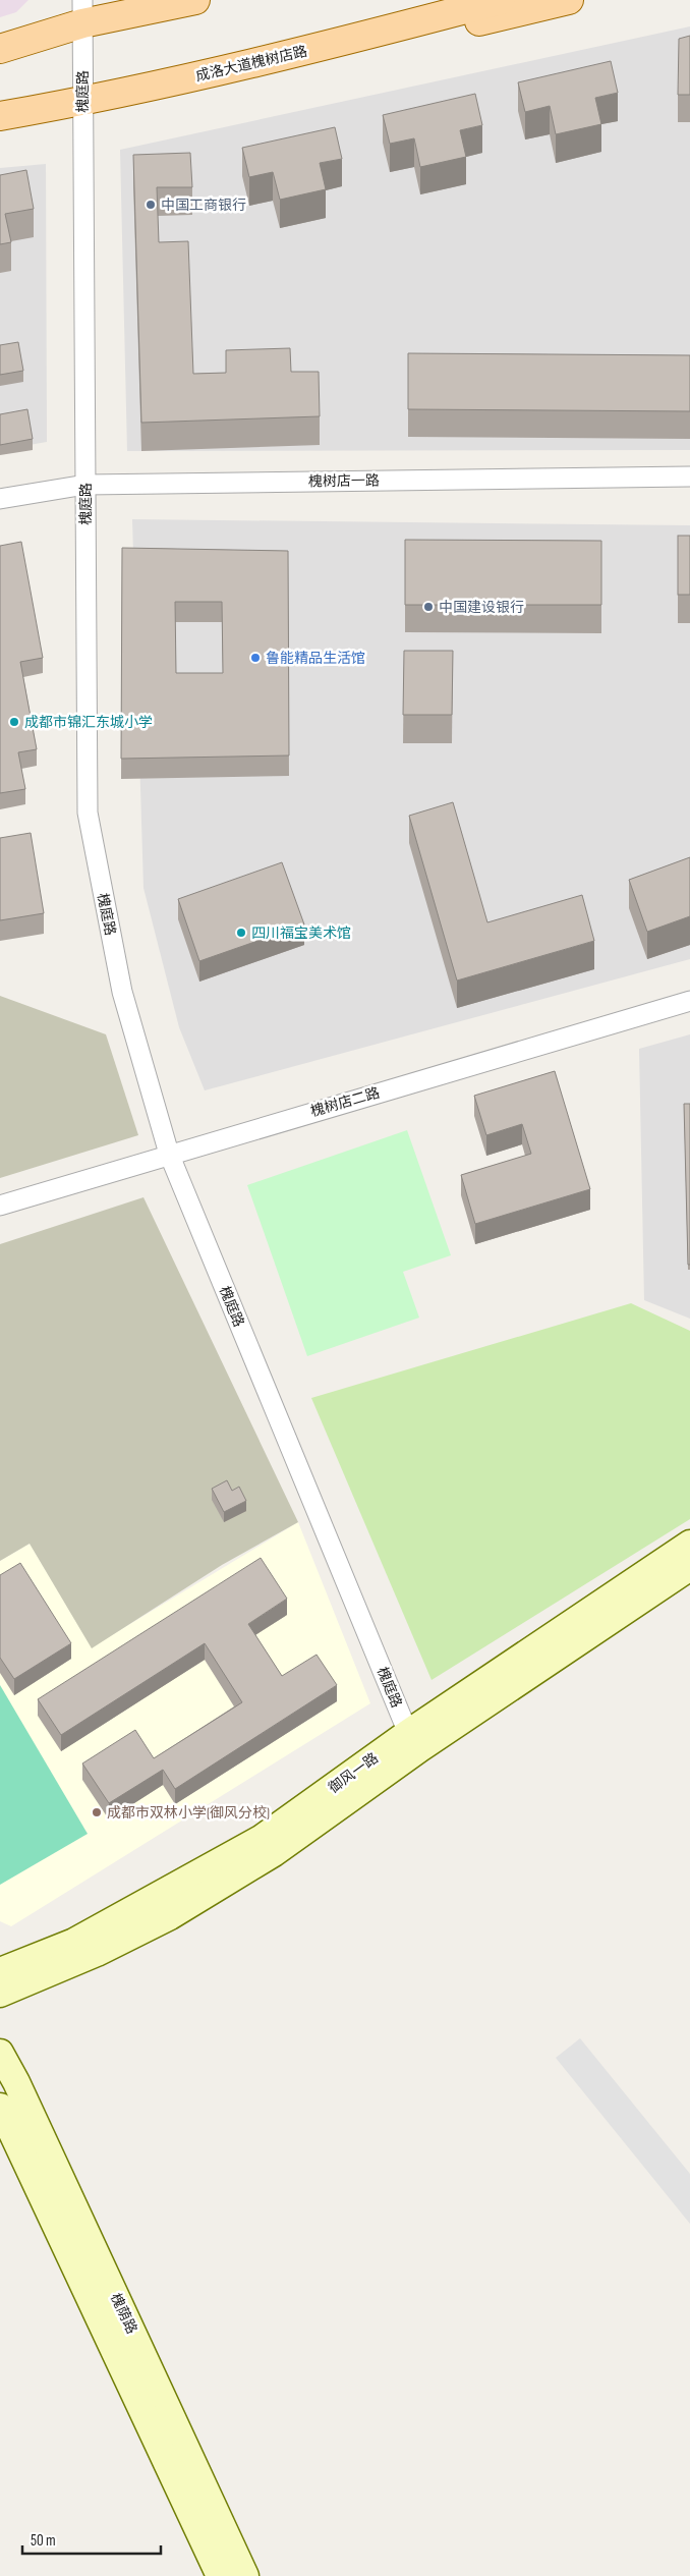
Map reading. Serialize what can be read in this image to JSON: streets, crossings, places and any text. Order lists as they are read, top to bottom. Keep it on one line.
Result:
{"streets":{"main road":["成洛大道槐树店路","御风一路","槐荫路"],"street":["槐庭路","槐树店一路","槐树店二路"]},"crossings":[["成洛大道槐树店路","槐庭路"],["槐庭路","槐树店一路"],["槐庭路","槐树店二路"],["槐庭路","御风一路"]],"places":["中国工商银行","中国建设银行","鲁能精品生活馆","成都市锦汇东城小学","四川福宝美术馆","成都市双林小学(御风分校)"],"scale_bar":"50 m"}
